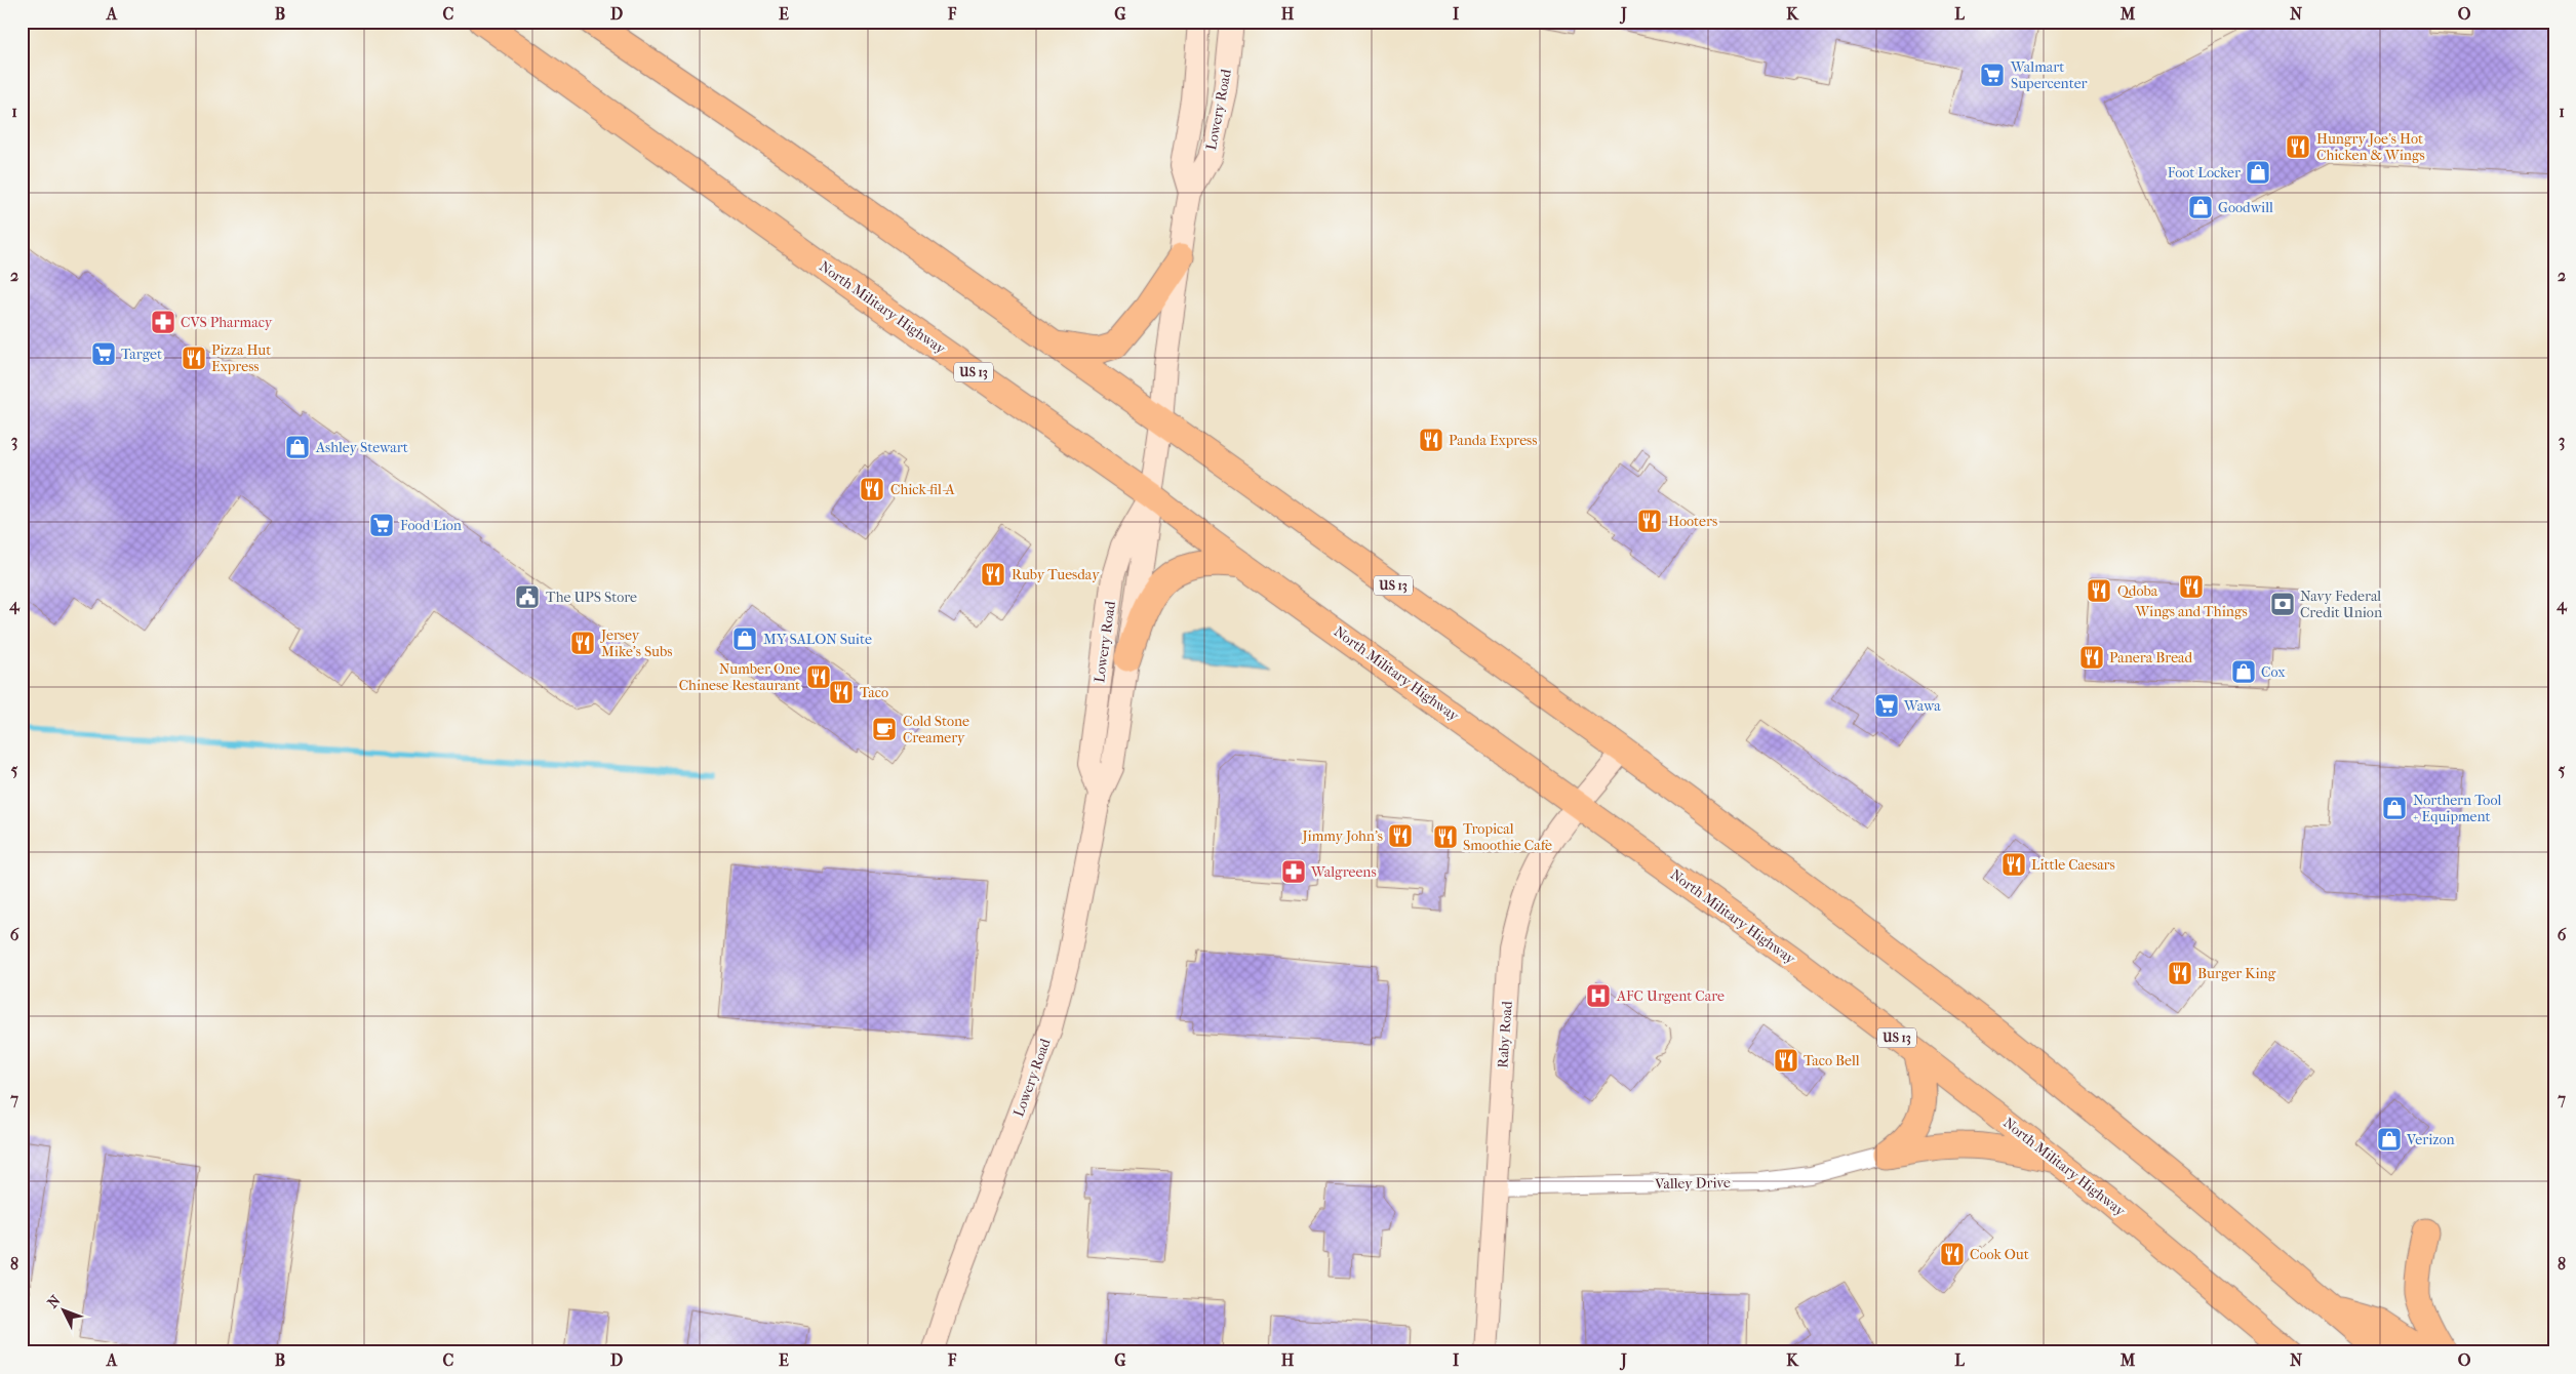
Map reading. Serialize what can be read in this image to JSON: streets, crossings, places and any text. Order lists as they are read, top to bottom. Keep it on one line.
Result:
{"streets":{"main road":["North Military Highway","US 13"],"street":["Lowery Road","Raby Road","Valley Drive"]},"crossings":[["Lowery Road","North Military Highway"],["Lowery Road","US 13"],["North Military Highway","Raby Road"],["US 13","Raby Road"],["Raby Road","Valley Drive"]],"places":{"supermarket":["Walmart Supercenter","Target","Food Lion","Wawa"],"restaurant":["Hungry Joe's Hot Chicken & Wings","Pizza Hut Express","Panda Express","Chick-fil-A","Hooters","Ruby Tuesday","Wings and Things","Qdoba","Jersey Mike's Subs","Panera Bread","Number One Chinese Restaurant","Taco","Jimmy John's","Tropical Smoothie Cafe","Little Caesars","Burger King","Taco Bell","Cook Out"],"shop":["Foot Locker","Goodwill","Ashley Stewart","MY SALON Suite","Cox","Northern Tool + Equipment","Verizon"],"pharmacy":["CVS Pharmacy","Walgreens"],"public building":["The UPS Store"],"bank":["Navy Federal Credit Union"],"cafe":["Cold Stone Creamery"],"hospital":["AFC Urgent Care"]},"north":"top left","grid":{"columns":["A","B","C","D","E","F","G","H","I","J","K","L","M","N","O"],"rows":["1","2","3","4","5","6","7","8"]}}
